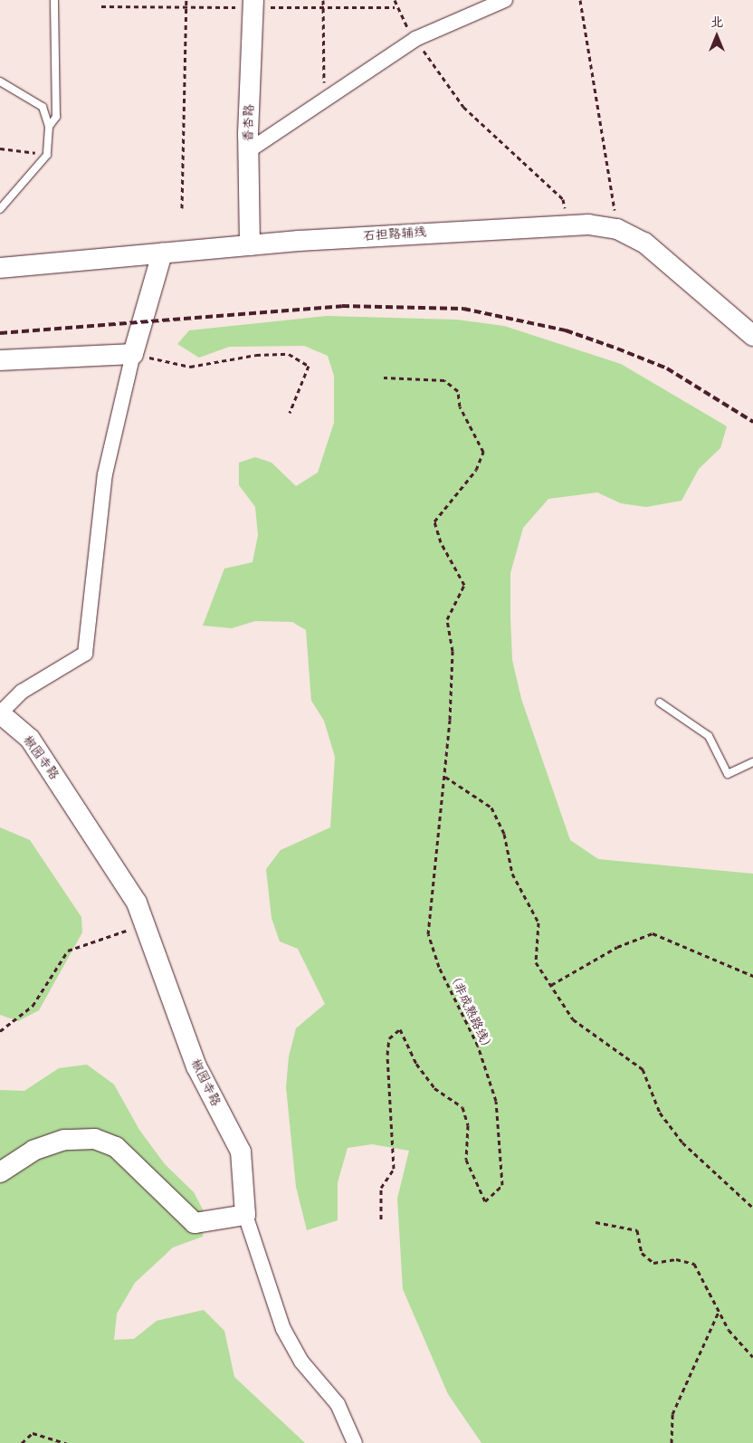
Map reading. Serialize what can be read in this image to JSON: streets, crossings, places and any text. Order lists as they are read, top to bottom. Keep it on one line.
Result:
{"streets":{"street":["香杏路","石担路辅线","椒园寺路"],"path":["（非成熟路线）"]},"crossings":[["香杏路","石担路辅线"]],"north":"top"}
